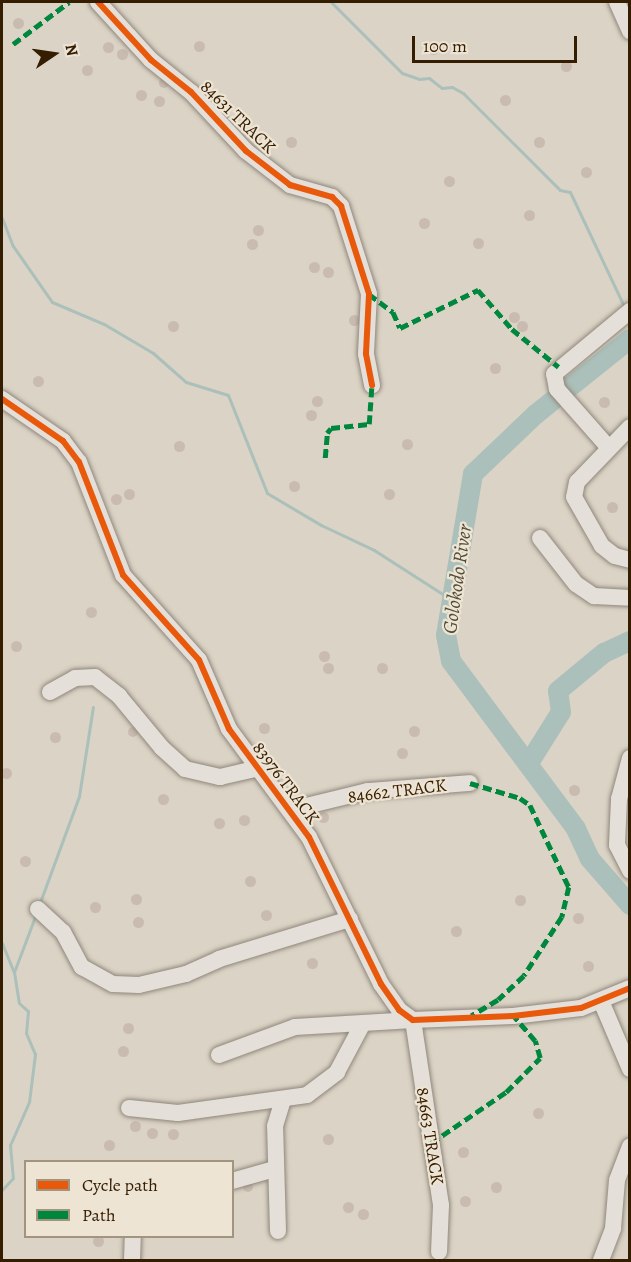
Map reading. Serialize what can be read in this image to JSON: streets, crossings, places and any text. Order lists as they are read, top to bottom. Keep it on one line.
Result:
{"streets":{"street":["84631 TRACK","83976 TRACK","84662 TRACK","84663 TRACK"]},"crossings":[["83976 TRACK","84662 TRACK"],["83976 TRACK","84663 TRACK"]],"water":["Golokodo River"],"legend":["Cycle path","Path"],"scale_bar":"100 m","north":"right"}
